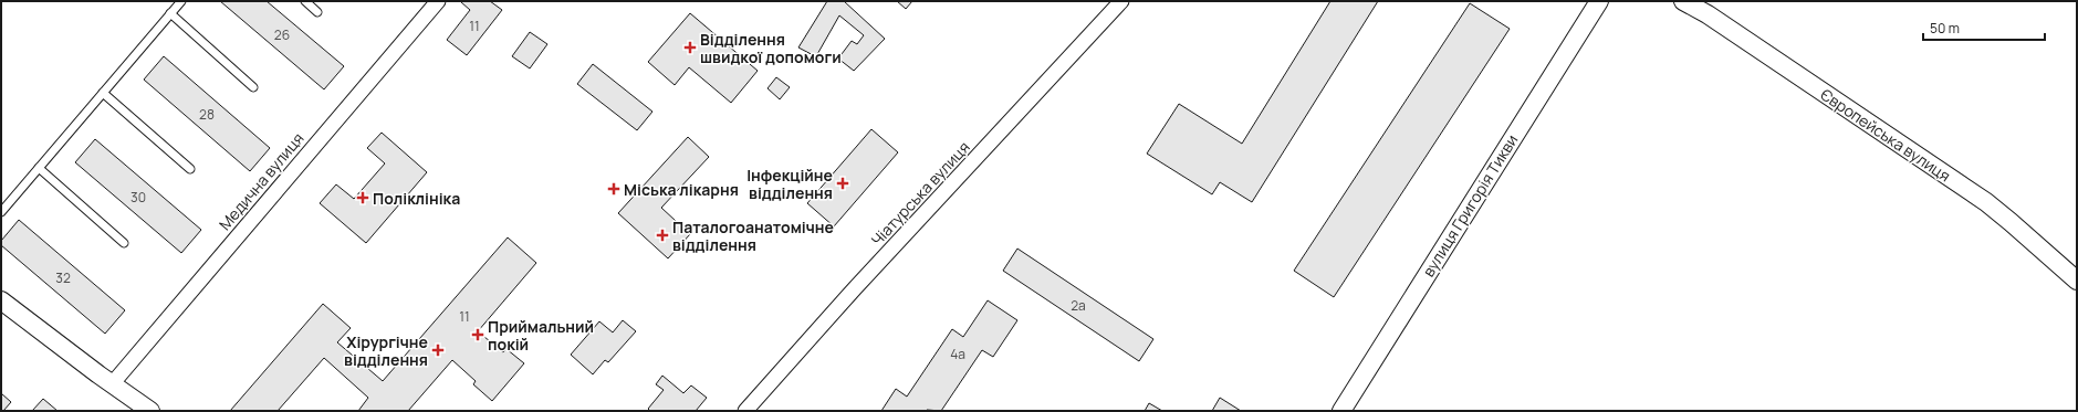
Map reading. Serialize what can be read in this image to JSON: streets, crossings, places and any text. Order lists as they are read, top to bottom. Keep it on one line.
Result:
{"streets":{"street":["Європейська вулиця","Медична вулиця","Чіатурська вулиця","вулиця Григорія Тикви"]},"places":{"health":["Відділення швидкої допомоги","Інфекційне відділення","Мiська лiкарня","Поліклініка","Паталогоанатомічне відділення","Приймальний покій","Хірургічне відділення"]},"house_numbers":["11","26","28","30","32","2а","11","4а"],"scale_bar":"50 m"}
